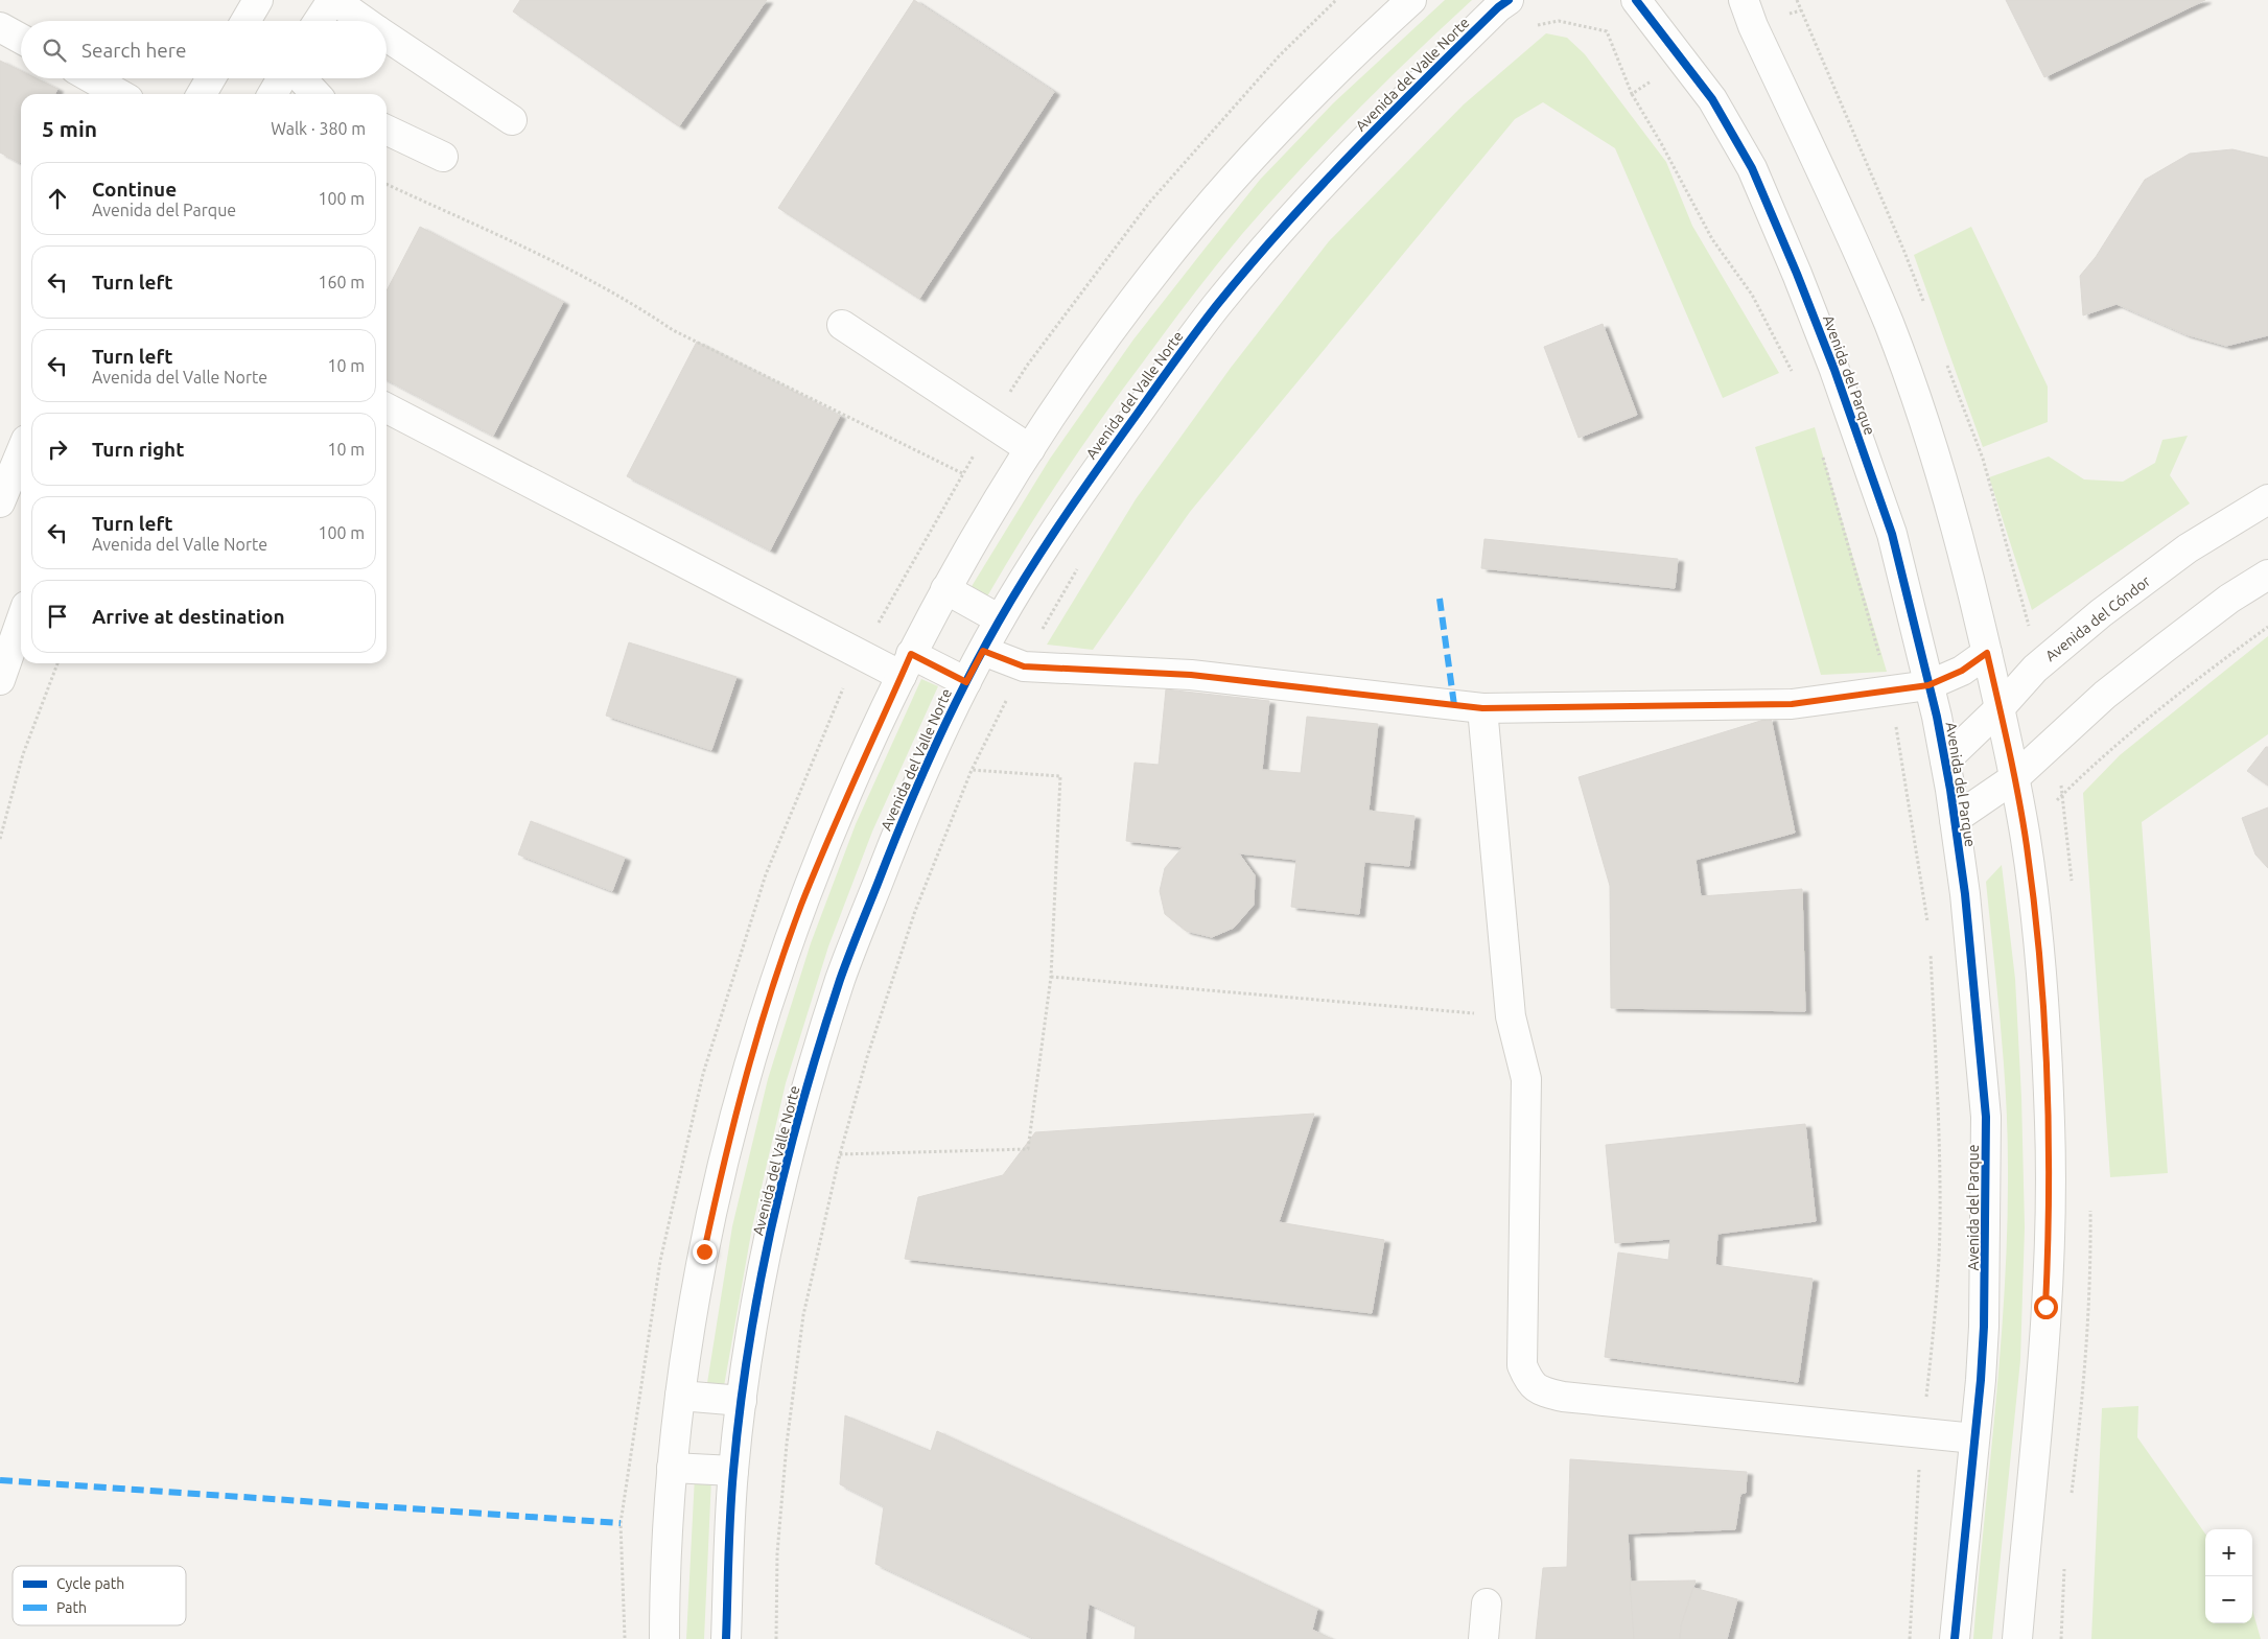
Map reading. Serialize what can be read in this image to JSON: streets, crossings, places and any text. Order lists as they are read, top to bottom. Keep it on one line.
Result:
{"streets":{"street":["Avenida del Valle Norte","Avenida del Parque","Avenida del Cóndor"]},"crossings":[["Avenida del Parque","Avenida del Cóndor"]],"legend":["Cycle path","Path"],"page":{"search":"Search here","heading":["5 min","Walk · 380 m"],"list":[["Continue","Avenida del Parque","100 m"],["Turn left","160 m"],["Turn left","Avenida del Valle Norte","10 m"],["Turn right","10 m"],["Turn left","Avenida del Valle Norte","100 m"],"Arrive at destination"],"map_buttons":["+","−"]}}
